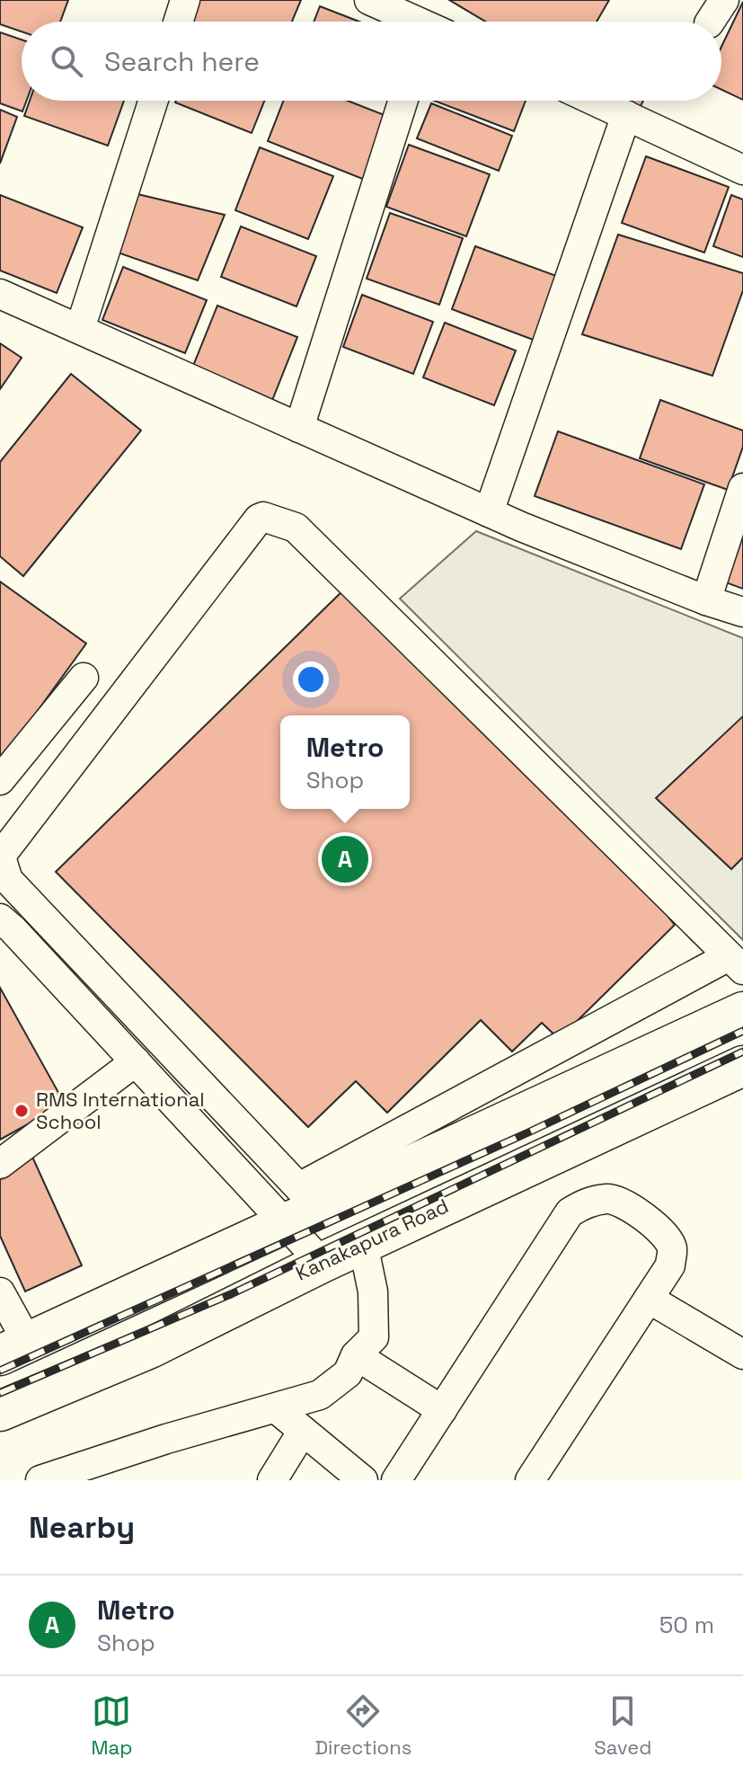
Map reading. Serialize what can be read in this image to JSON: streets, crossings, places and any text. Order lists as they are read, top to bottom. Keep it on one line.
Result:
{"streets":{"highway":["Kanakapura Road"]},"places":["RMS International School"],"page":{"search":"Search here","popup":["Metro","Shop"],"pins":"A","heading":"Nearby","list":[{"mark":"A","name":"Metro","note":"Shop","value":"50 m"}],"nav":["Map","Directions","Saved"]}}
